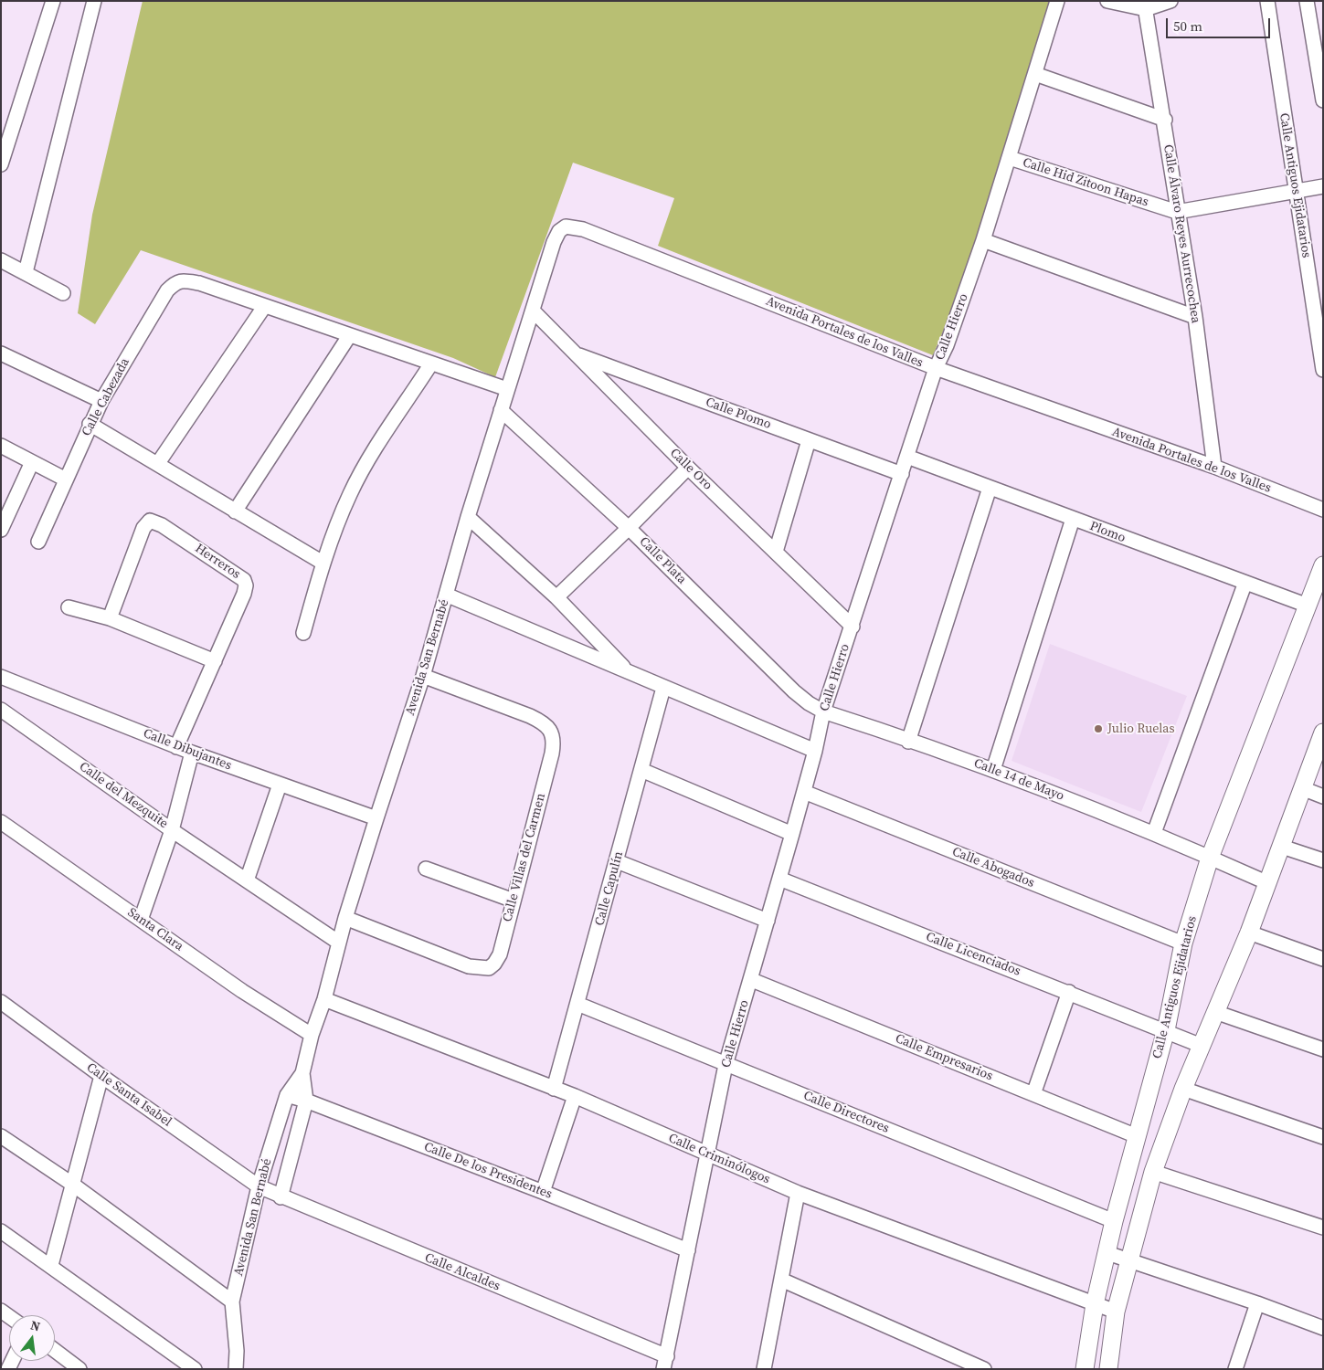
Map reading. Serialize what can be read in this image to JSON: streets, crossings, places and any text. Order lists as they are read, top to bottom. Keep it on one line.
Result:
{"streets":{"street":["Calle Hid Zitoon Hapas","Calle Antiguos Ejidatarios","Calle Álvaro Reyes Aurrecochea","Calle Hierro","Avenida Portales de los Valles","Calle Cabezada","Calle Plomo","Calle Oro","Plomo","Calle Plata","Herreros","Avenida San Bernabé","Calle Dibujantes","Calle 14 de Mayo","Calle del Mezquite","Calle Villas del Carmen","Calle Abogados","Calle Capulín","Santa Clara","Calle Licenciados","Calle Empresarios","Calle Santa Isabel","Calle Directores","Calle Criminólogos","Calle De los Presidentes","Calle Alcaldes"]},"crossings":[["Calle Hid Zitoon Hapas","Calle Antiguos Ejidatarios"],["Calle Hid Zitoon Hapas","Calle Álvaro Reyes Aurrecochea"],["Calle Hid Zitoon Hapas","Calle Hierro"],["Calle Antiguos Ejidatarios","Plomo"],["Calle Antiguos Ejidatarios","Calle 14 de Mayo"],["Calle Antiguos Ejidatarios","Calle Abogados"],["Calle Antiguos Ejidatarios","Calle Licenciados"],["Calle Antiguos Ejidatarios","Calle Empresarios"],["Calle Antiguos Ejidatarios","Calle Directores"],["Calle Antiguos Ejidatarios","Calle Criminólogos"],["Calle Álvaro Reyes Aurrecochea","Avenida Portales de los Valles"],["Calle Hierro","Avenida Portales de los Valles"],["Calle Hierro","Calle Plomo"],["Calle Hierro","Calle Oro"],["Calle Hierro","Plomo"],["Calle Hierro","Calle Plata"],["Calle Hierro","Calle 14 de Mayo"],["Calle Hierro","Calle Abogados"],["Calle Hierro","Calle Licenciados"],["Calle Hierro","Calle Empresarios"],["Calle Hierro","Calle Directores"],["Calle Hierro","Calle Criminólogos"],["Calle Hierro","Calle De los Presidentes"],["Calle Hierro","Calle Alcaldes"],["Avenida Portales de los Valles","Avenida San Bernabé"],["Calle Cabezada","Avenida San Bernabé"],["Calle Plomo","Calle Oro"],["Calle Oro","Avenida San Bernabé"],["Calle Plata","Avenida San Bernabé"],["Calle Plata","Calle 14 de Mayo"],["Herreros","Calle Dibujantes"],["Avenida San Bernabé","Calle Dibujantes"],["Avenida San Bernabé","Calle del Mezquite"],["Avenida San Bernabé","Calle Villas del Carmen"],["Avenida San Bernabé","Santa Clara"],["Avenida San Bernabé","Calle Santa Isabel"],["Avenida San Bernabé","Calle Criminólogos"],["Avenida San Bernabé","Calle De los Presidentes"],["Avenida San Bernabé","Calle Alcaldes"],["Calle Capulín","Calle Directores"],["Calle Capulín","Calle Criminólogos"],["Calle Santa Isabel","Calle Alcaldes"]],"places":["Julio Ruelas"],"scale_bar":"50 m","north":"top"}
